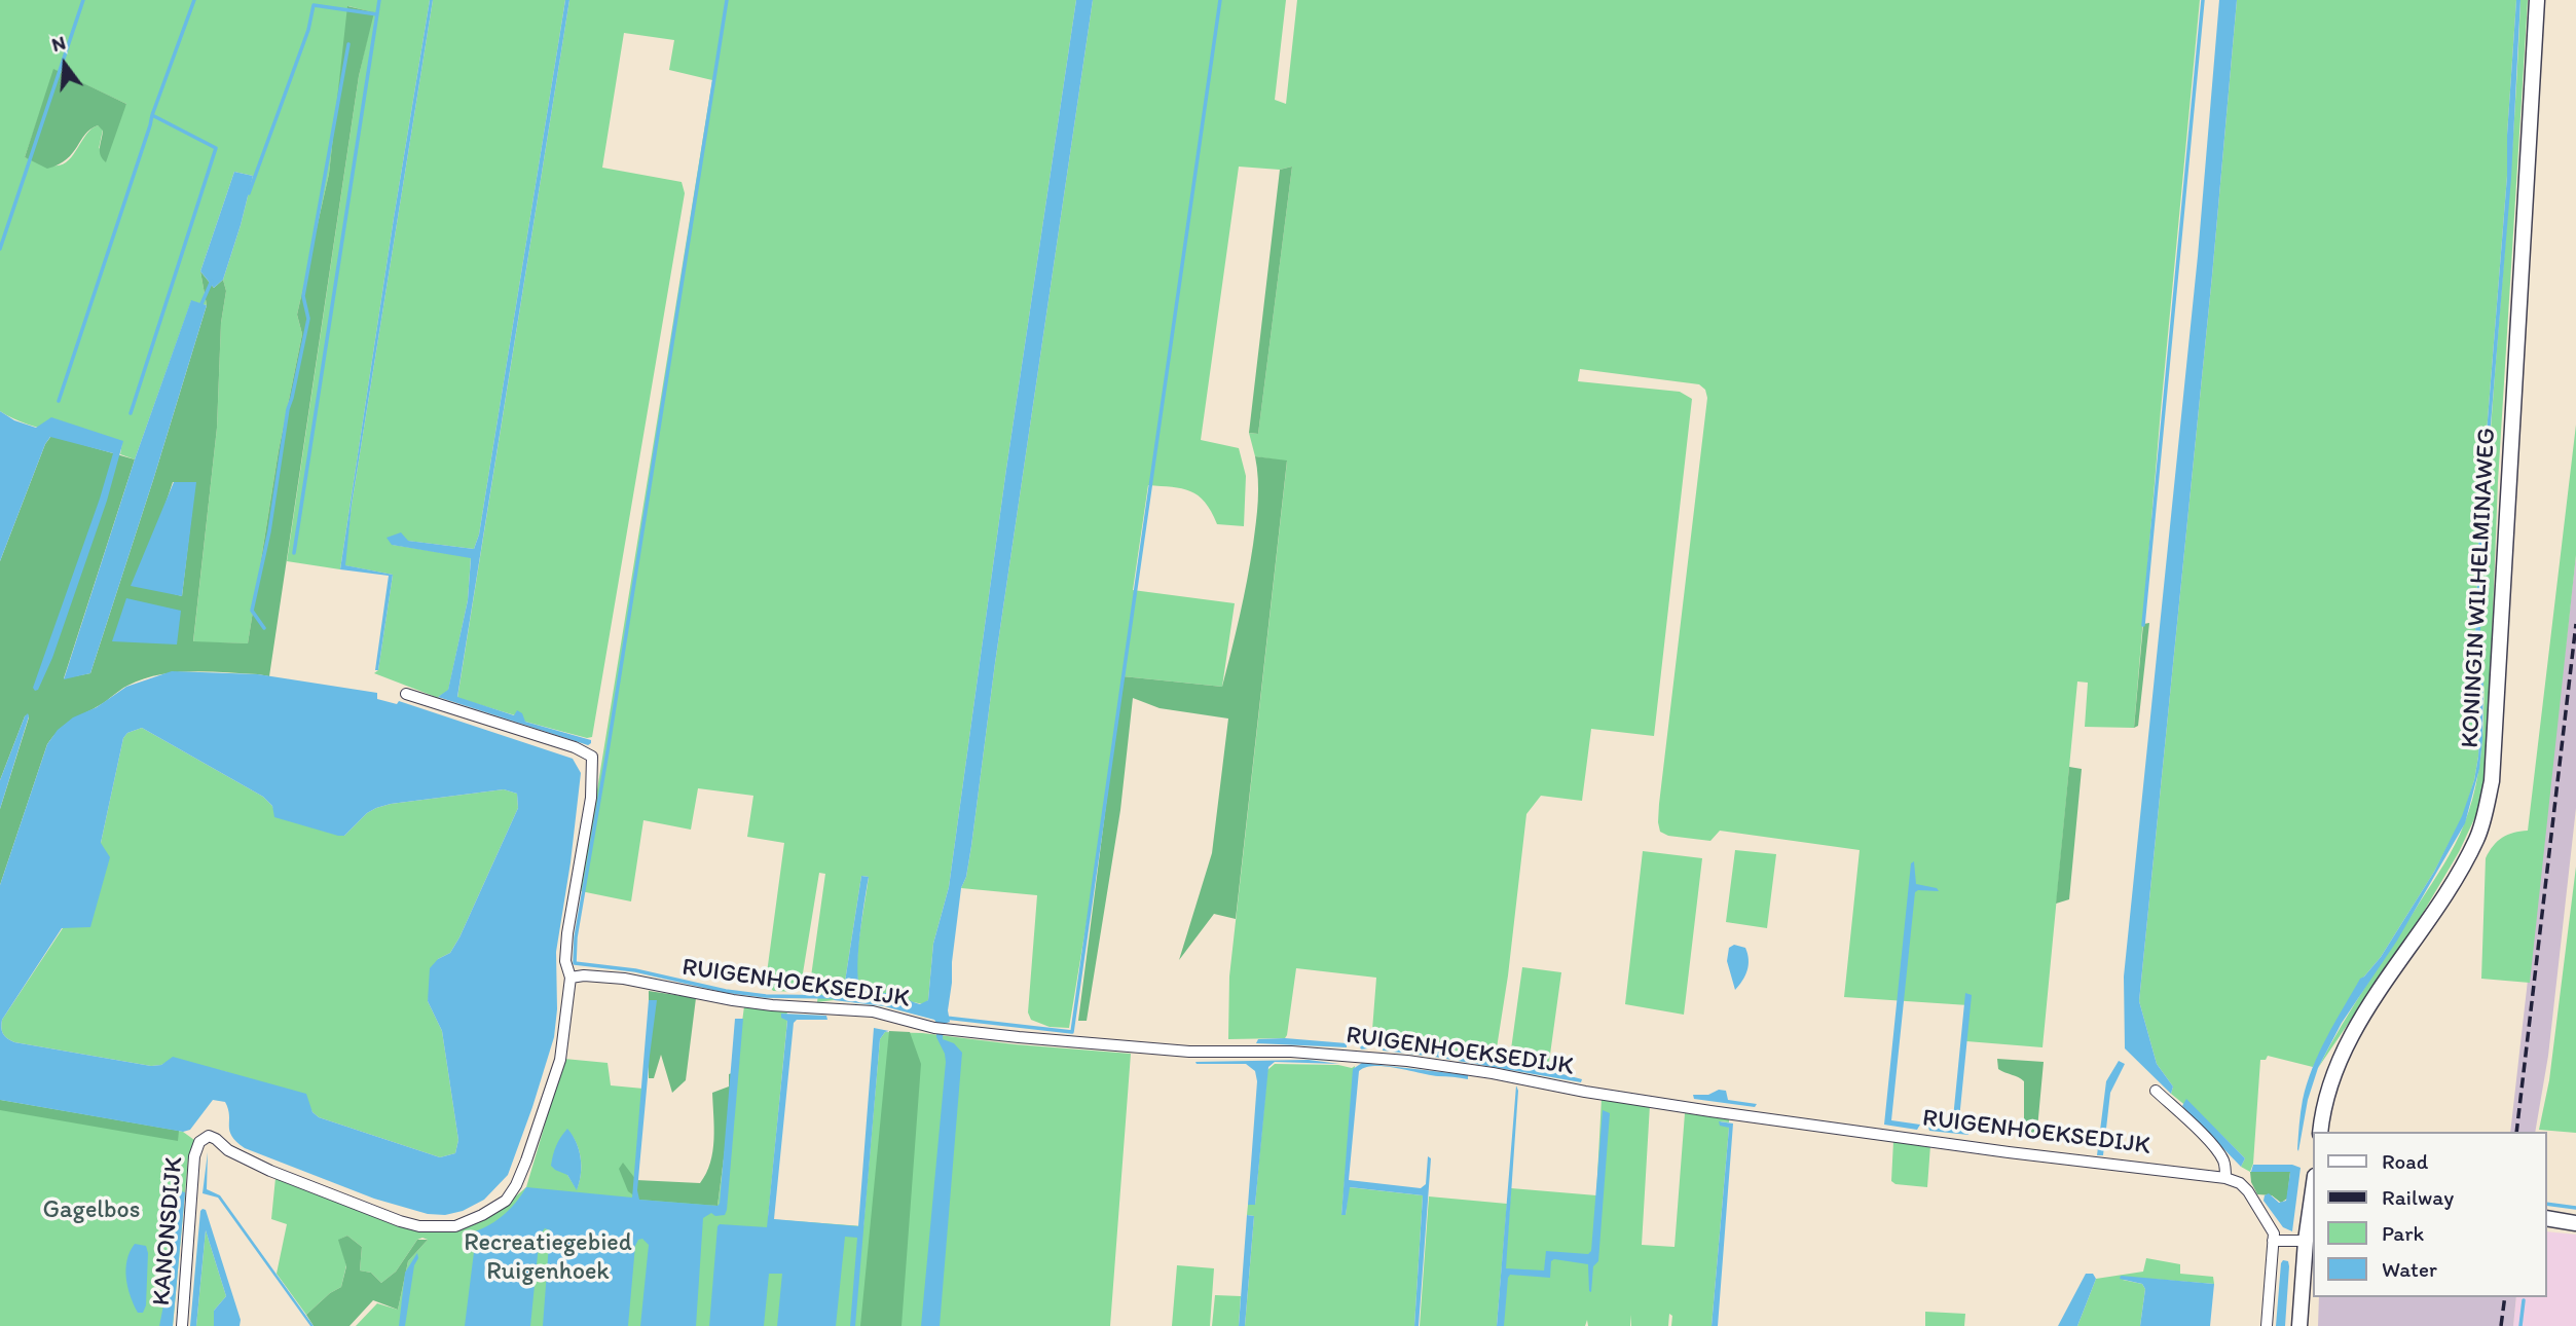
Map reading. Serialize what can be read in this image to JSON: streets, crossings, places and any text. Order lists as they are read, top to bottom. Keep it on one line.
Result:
{"streets":{"main road":["KONINGIN WILHELMINAWEG"],"street":["RUIGENHOEKSEDIJK","KANONSDIJK"]},"crossings":[["RUIGENHOEKSEDIJK","KANONSDIJK"]],"parks":["Gagelbos","Recreatiegebied Ruigenhoek"],"legend":["Road","Railway","Park","Water"],"north":"top"}
